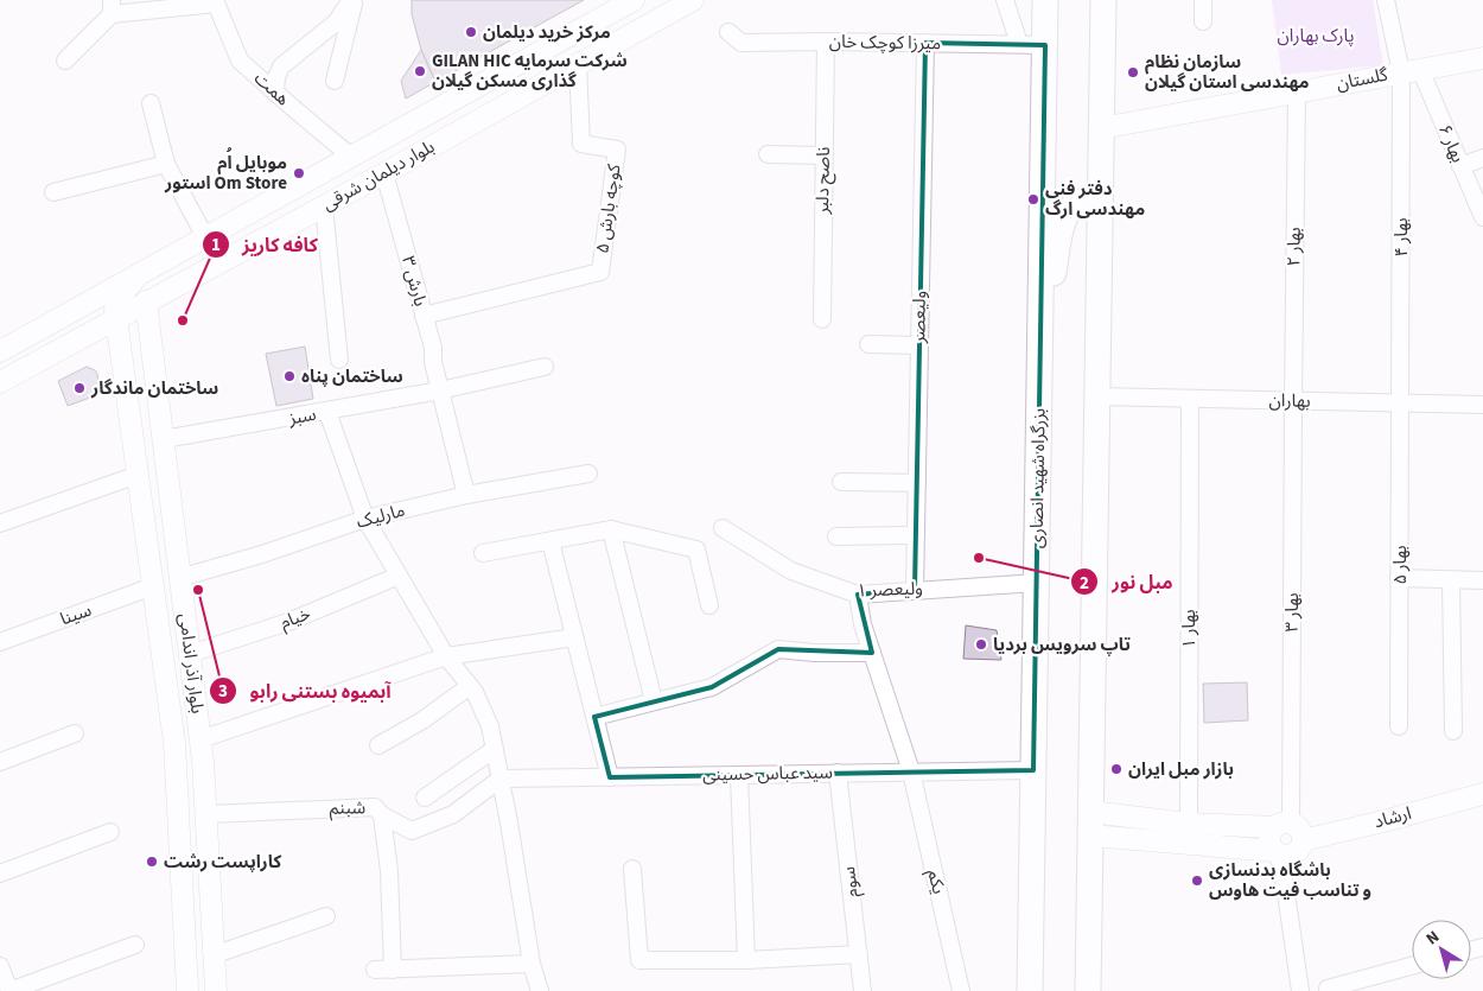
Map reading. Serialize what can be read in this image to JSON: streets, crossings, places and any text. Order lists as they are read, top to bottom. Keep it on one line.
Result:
{"streets":{"highway":["بزرگراه شهید انصاری"],"main road":["گلستان","بلوار دیلمان شرقی","بلوار آذر اندامی","ارشاد"],"street":["میرزا کوچک خان","همت","بهار ۶","ناصح دلبر","کوچه بارش ۵","بهار ۴","بهار ۲","بارش ۳","ولیعصر","بهاران","سبز","مارلیک","بهار ۵","ولیعصر ۱","بهار ۳","سینا","خیام","بهار ۱","سید عباس حسینی","شبنم","سوم","یکم"]},"crossings":[["میرزا کوچک خان","ناصح دلبر"],["میرزا کوچک خان","ولیعصر"],["میرزا کوچک خان","بزرگراه شهید انصاری"],["گلستان","بهار ۶"],["گلستان","بهار ۴"],["گلستان","بهار ۲"],["همت","بلوار دیلمان شرقی"],["بهار ۶","بهار ۴"],["بلوار دیلمان شرقی","کوچه بارش ۵"],["بلوار دیلمان شرقی","بارش ۳"],["بلوار دیلمان شرقی","بلوار آذر اندامی"],["کوچه بارش ۵","بارش ۳"],["بهار ۴","بهاران"],["بهار ۴","بهار ۵"],["بهار ۲","بهاران"],["بهار ۲","بهار ۳"],["بارش ۳","سبز"],["بارش ۳","مارلیک"],["ولیعصر","ولیعصر ۱"],["بهاران","بهار ۵"],["بهاران","بهار ۳"],["بهاران","بهار ۱"],["سبز","بلوار آذر اندامی"],["بزرگراه شهید انصاری","ولیعصر ۱"],["بزرگراه شهید انصاری","سید عباس حسینی"],["مارلیک","بلوار آذر اندامی"],["ولیعصر ۱","یکم"],["بهار ۳","ارشاد"],["سینا","بلوار آذر اندامی"],["خیام","بلوار آذر اندامی"],["بهار ۱","ارشاد"],["بلوار آذر اندامی","شبنم"],["سید عباس حسینی","شبنم"],["سید عباس حسینی","سوم"],["سید عباس حسینی","یکم"]],"parks":["پارک بهاران"],"places":["مرکز خرید دیلمان","GILAN HIC شرکت سرمایه گذاری مسکن گیلان","سازمان نظام مهندسی استان گیلان","موبایل اُم استور Om Store","دفتر فنی مهندسی ارگ","کافه کاریز","ساختمان پناه","ساختمان ماندگار","مبل نور","آبمیوه بستنی رابو","تاپ سرویس بردیا","بازار مبل ایران","کاراپست رشت","باشگاه بدنسازی و تناسب فیت هاوس"],"north":"top left"}
